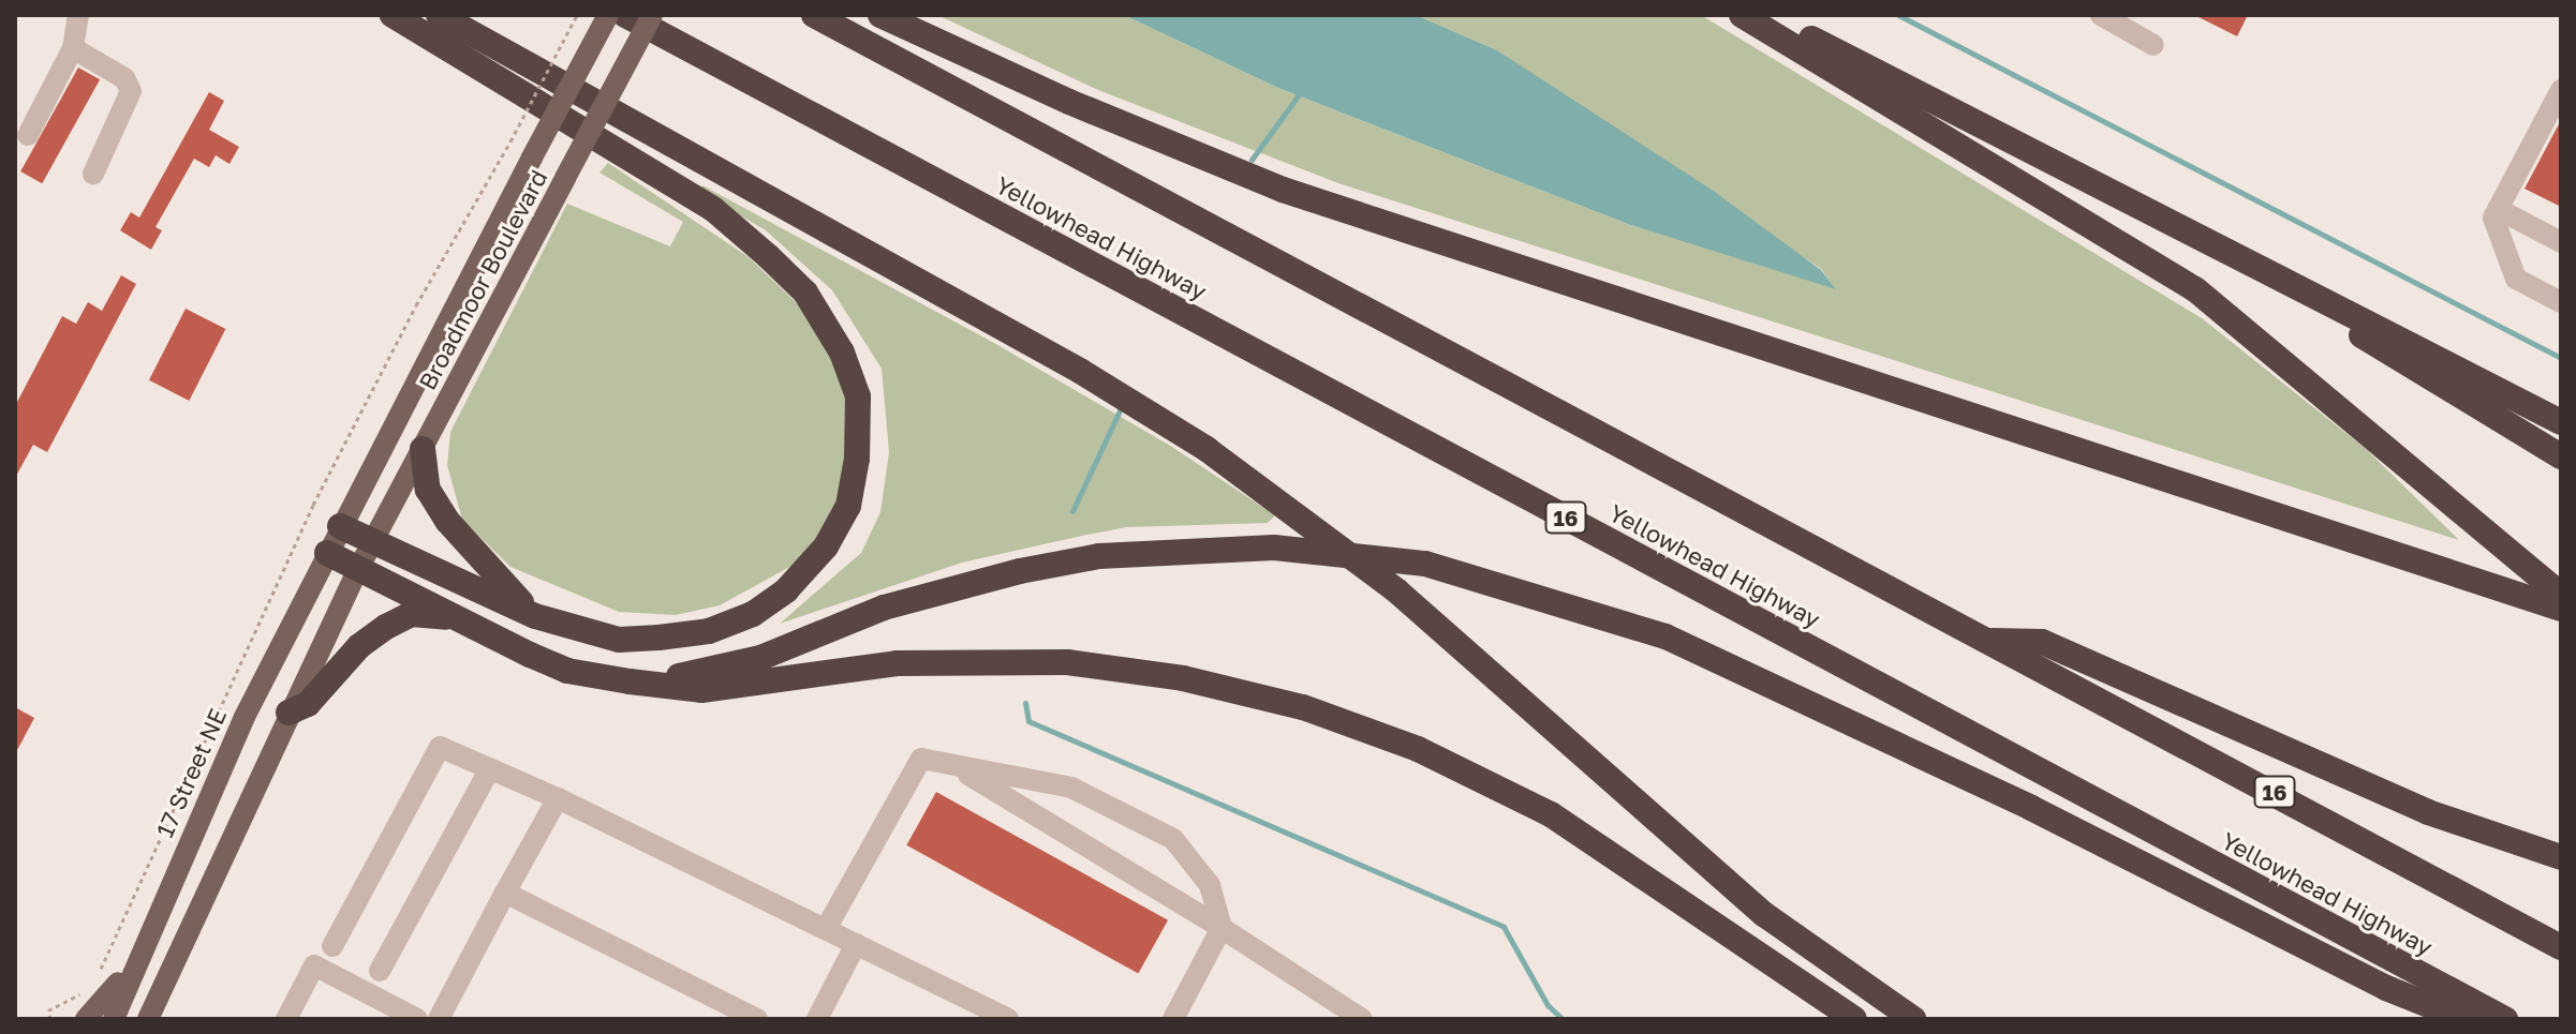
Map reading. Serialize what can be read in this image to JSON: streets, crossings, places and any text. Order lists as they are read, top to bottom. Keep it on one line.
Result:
{"streets":{"highway":["Yellowhead Highway","16"],"main road":["Broadmoor Boulevard","17 Street NE"]},"crossings":[["Broadmoor Boulevard","17 Street NE"]]}
